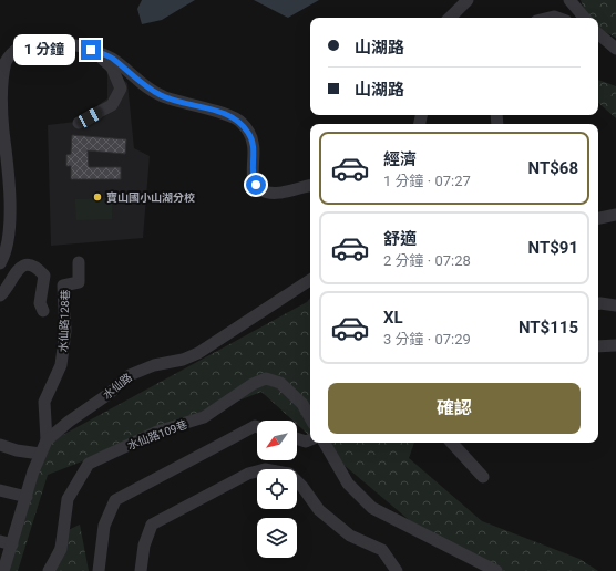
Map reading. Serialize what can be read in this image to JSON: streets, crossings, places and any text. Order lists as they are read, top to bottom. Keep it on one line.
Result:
{"streets":{"street":["水仙路128巷","水仙路","水仙路109巷"]},"crossings":[["水仙路128巷","水仙路"]],"places":["寶山國小山湖分校"],"north":"bottom left","page":{"banner":["山湖路","山湖路"],"bubble":"1 分鐘","list":[{"name":"經濟","note":"1 分鐘 · 07:27","value":"NT$68"},{"name":"舒適","note":"2 分鐘 · 07:28","value":"NT$91"},{"name":"XL","note":"3 分鐘 · 07:29","value":"NT$115"}],"buttons":"確認"}}
